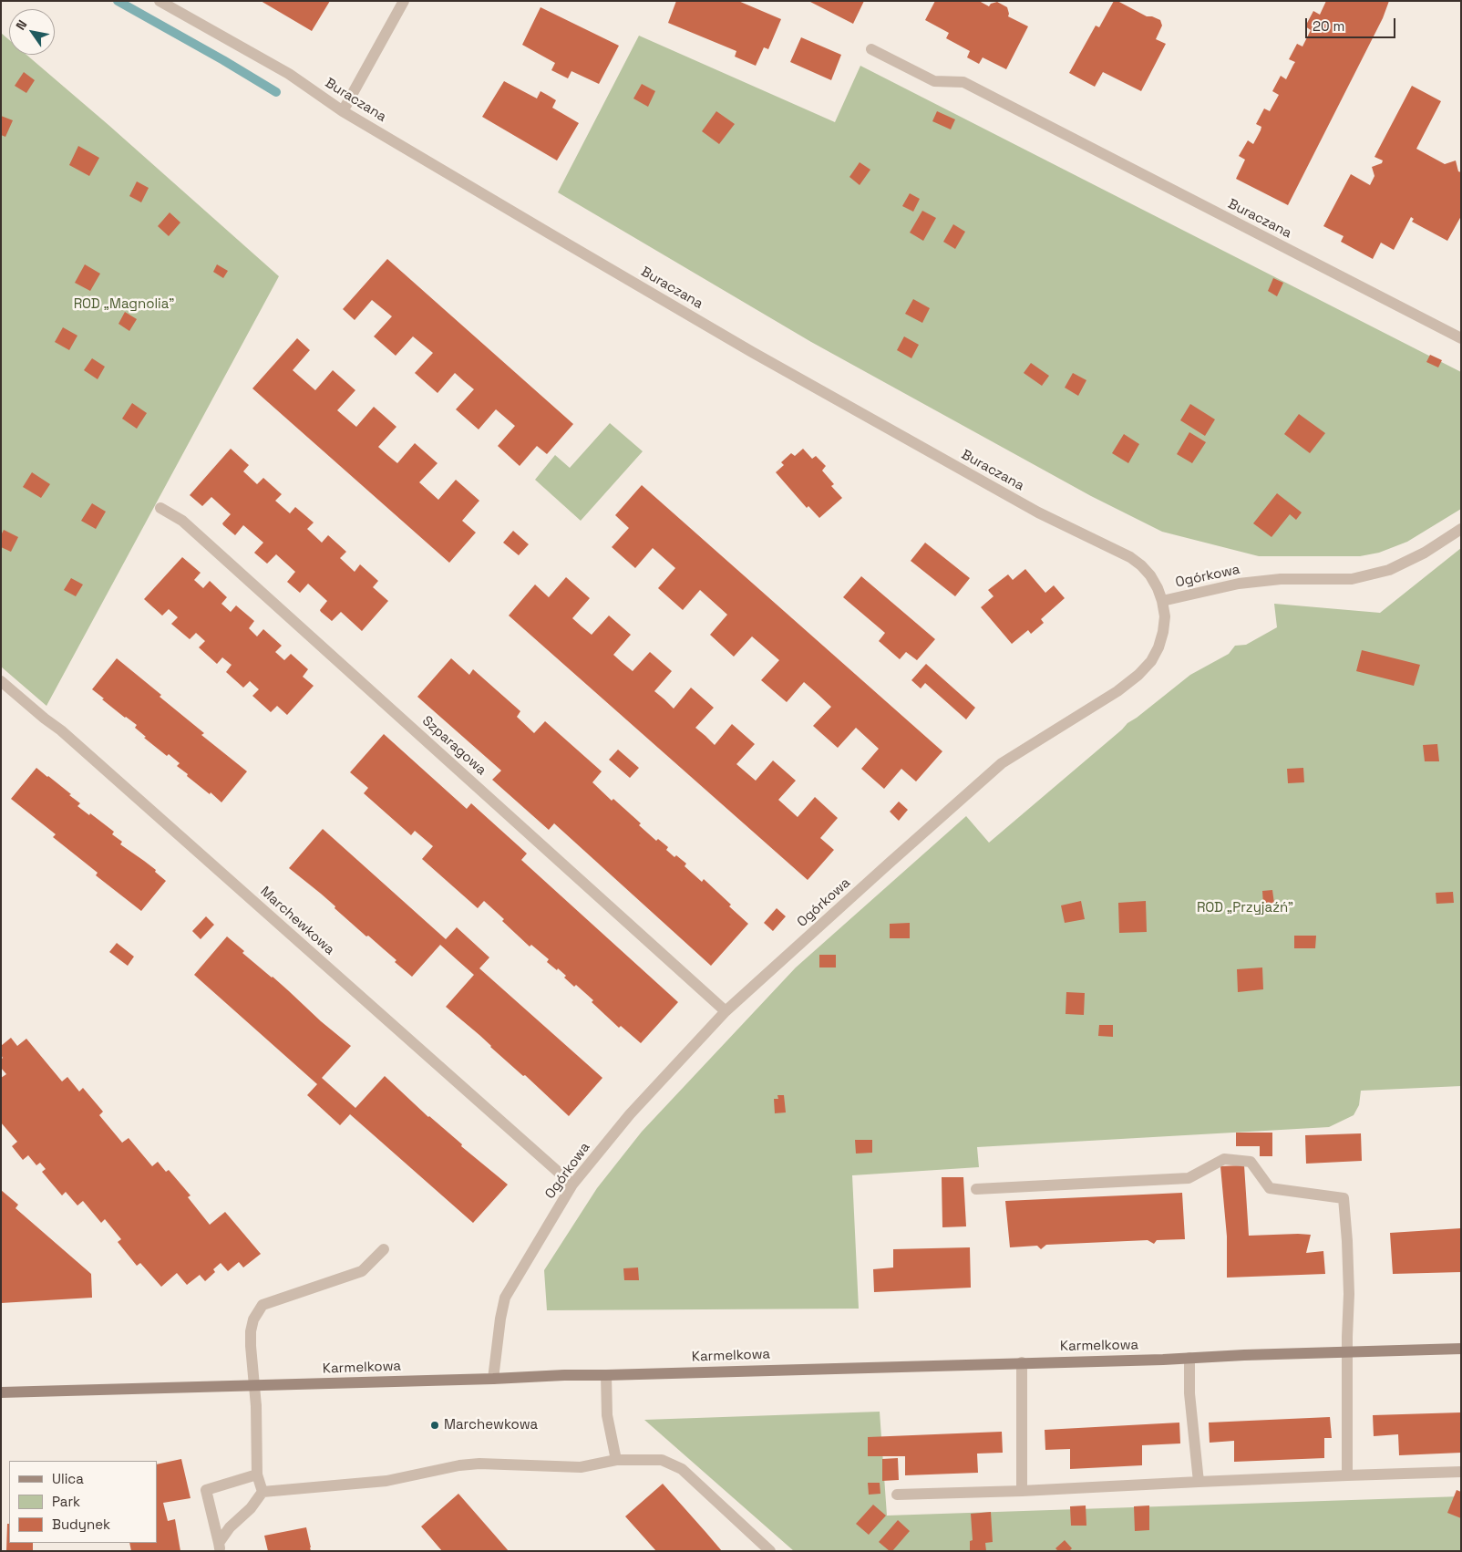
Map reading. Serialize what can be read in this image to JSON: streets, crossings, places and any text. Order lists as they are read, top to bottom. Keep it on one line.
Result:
{"streets":{"street":["Buraczana","Ogórkowa","Szparagowa","Marchewkowa","Karmelkowa"]},"crossings":[["Buraczana","Ogórkowa"],["Ogórkowa","Szparagowa"],["Ogórkowa","Marchewkowa"],["Ogórkowa","Karmelkowa"]],"parks":["ROD „Magnolia”","ROD „Przyjaźń”"],"places":["Marchewkowa"],"legend":["Ulica","Park","Budynek"],"scale_bar":"20 m","north":"top left"}
